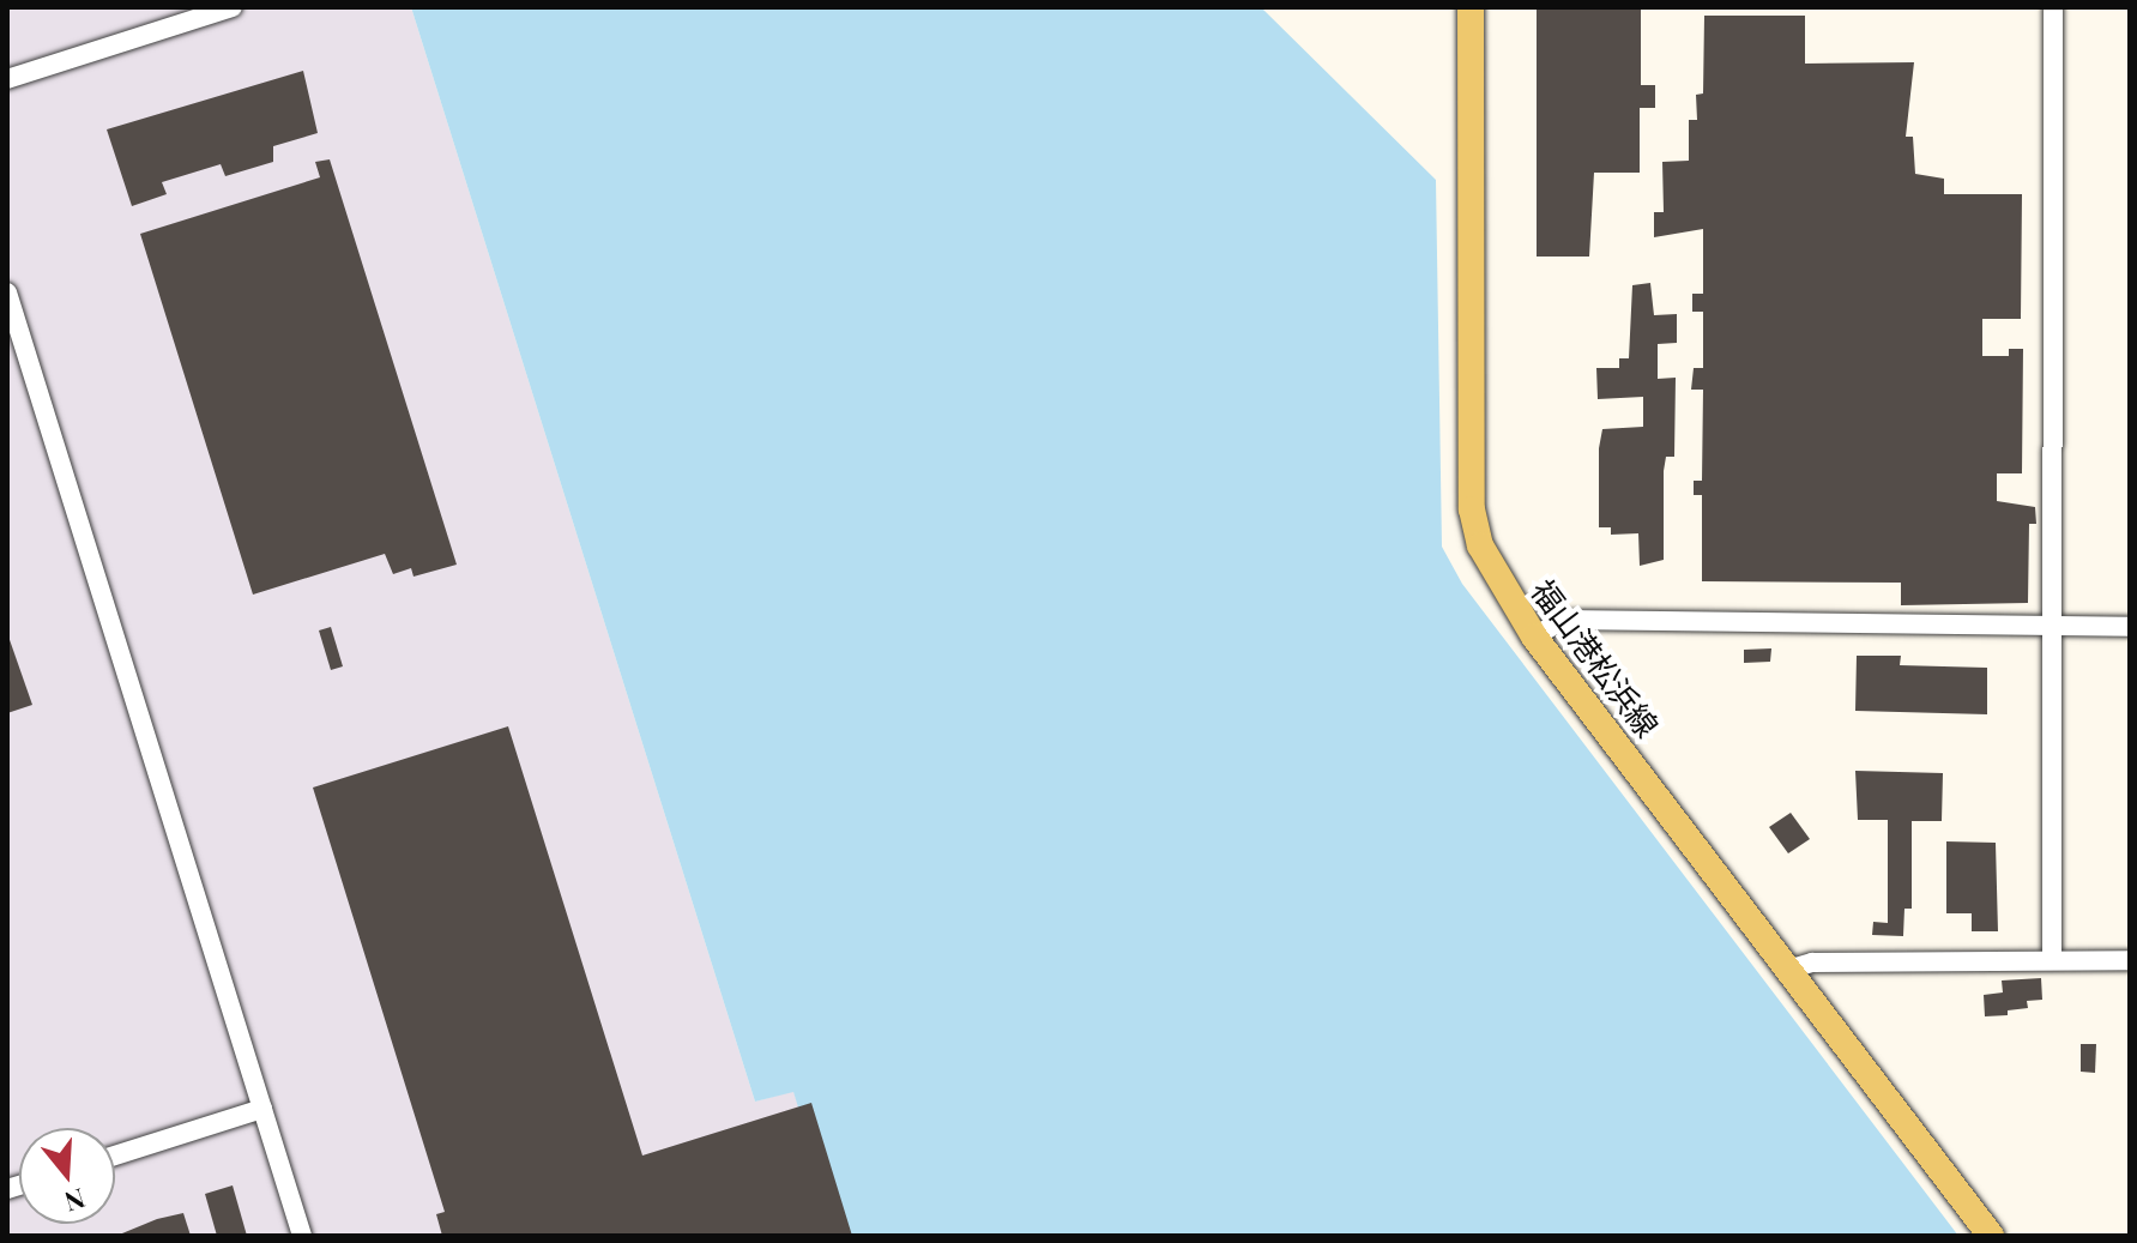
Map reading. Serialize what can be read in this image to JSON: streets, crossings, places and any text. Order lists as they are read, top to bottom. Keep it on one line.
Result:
{"streets":{"main road":["福山港松浜線"]},"north":"bottom"}
